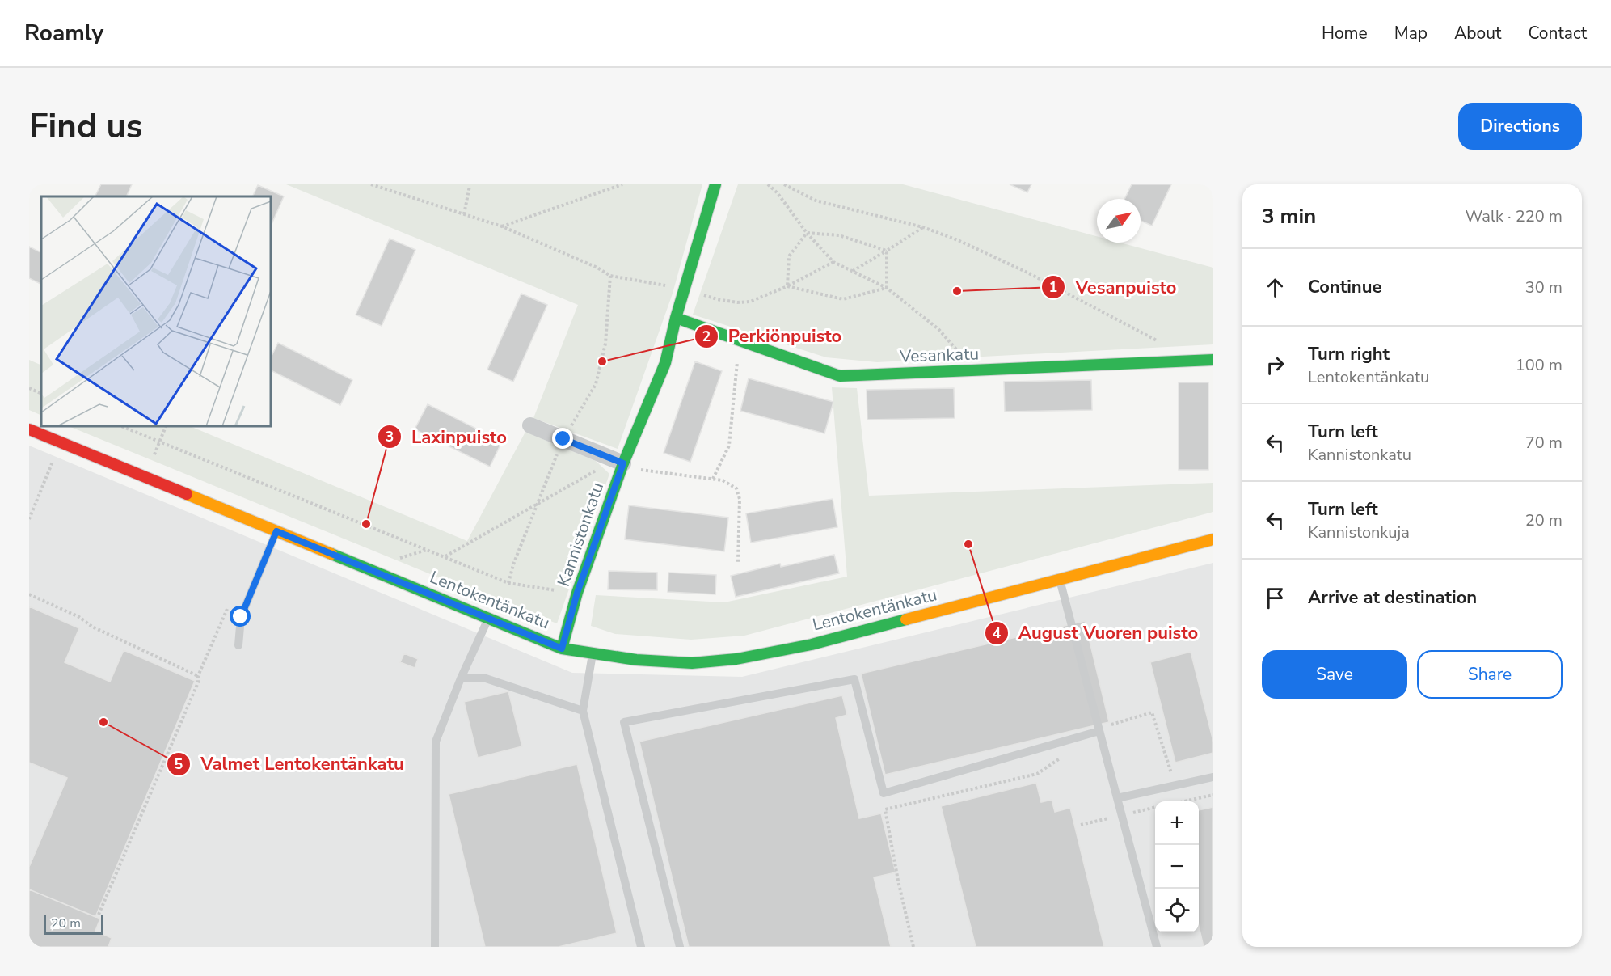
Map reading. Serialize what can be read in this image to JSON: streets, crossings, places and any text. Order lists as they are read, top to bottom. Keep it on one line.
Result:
{"streets":{"street":["Vesankatu","Kannistonkatu","Lentokentänkatu"]},"crossings":[["Vesankatu","Kannistonkatu"],["Kannistonkatu","Lentokentänkatu"]],"places":["Vesanpuisto","Perkiönpuisto","Laxinpuisto","August Vuoren puisto","Valmet Lentokentänkatu"],"scale_bar":"20 m","north":"top right","page":{"header":"Roamly","nav":["Home","Map","About","Contact"],"buttons":["Directions",["Save","Share"]],"title":"Find us","heading":["3 min","Walk · 220 m"],"list":[["Continue","30 m"],["Turn right","Lentokentänkatu","100 m"],["Turn left","Kannistonkatu","70 m"],["Turn left","Kannistonkuja","20 m"],"Arrive at destination"],"map_buttons":["+","−"],"scale":"20 m"}}
